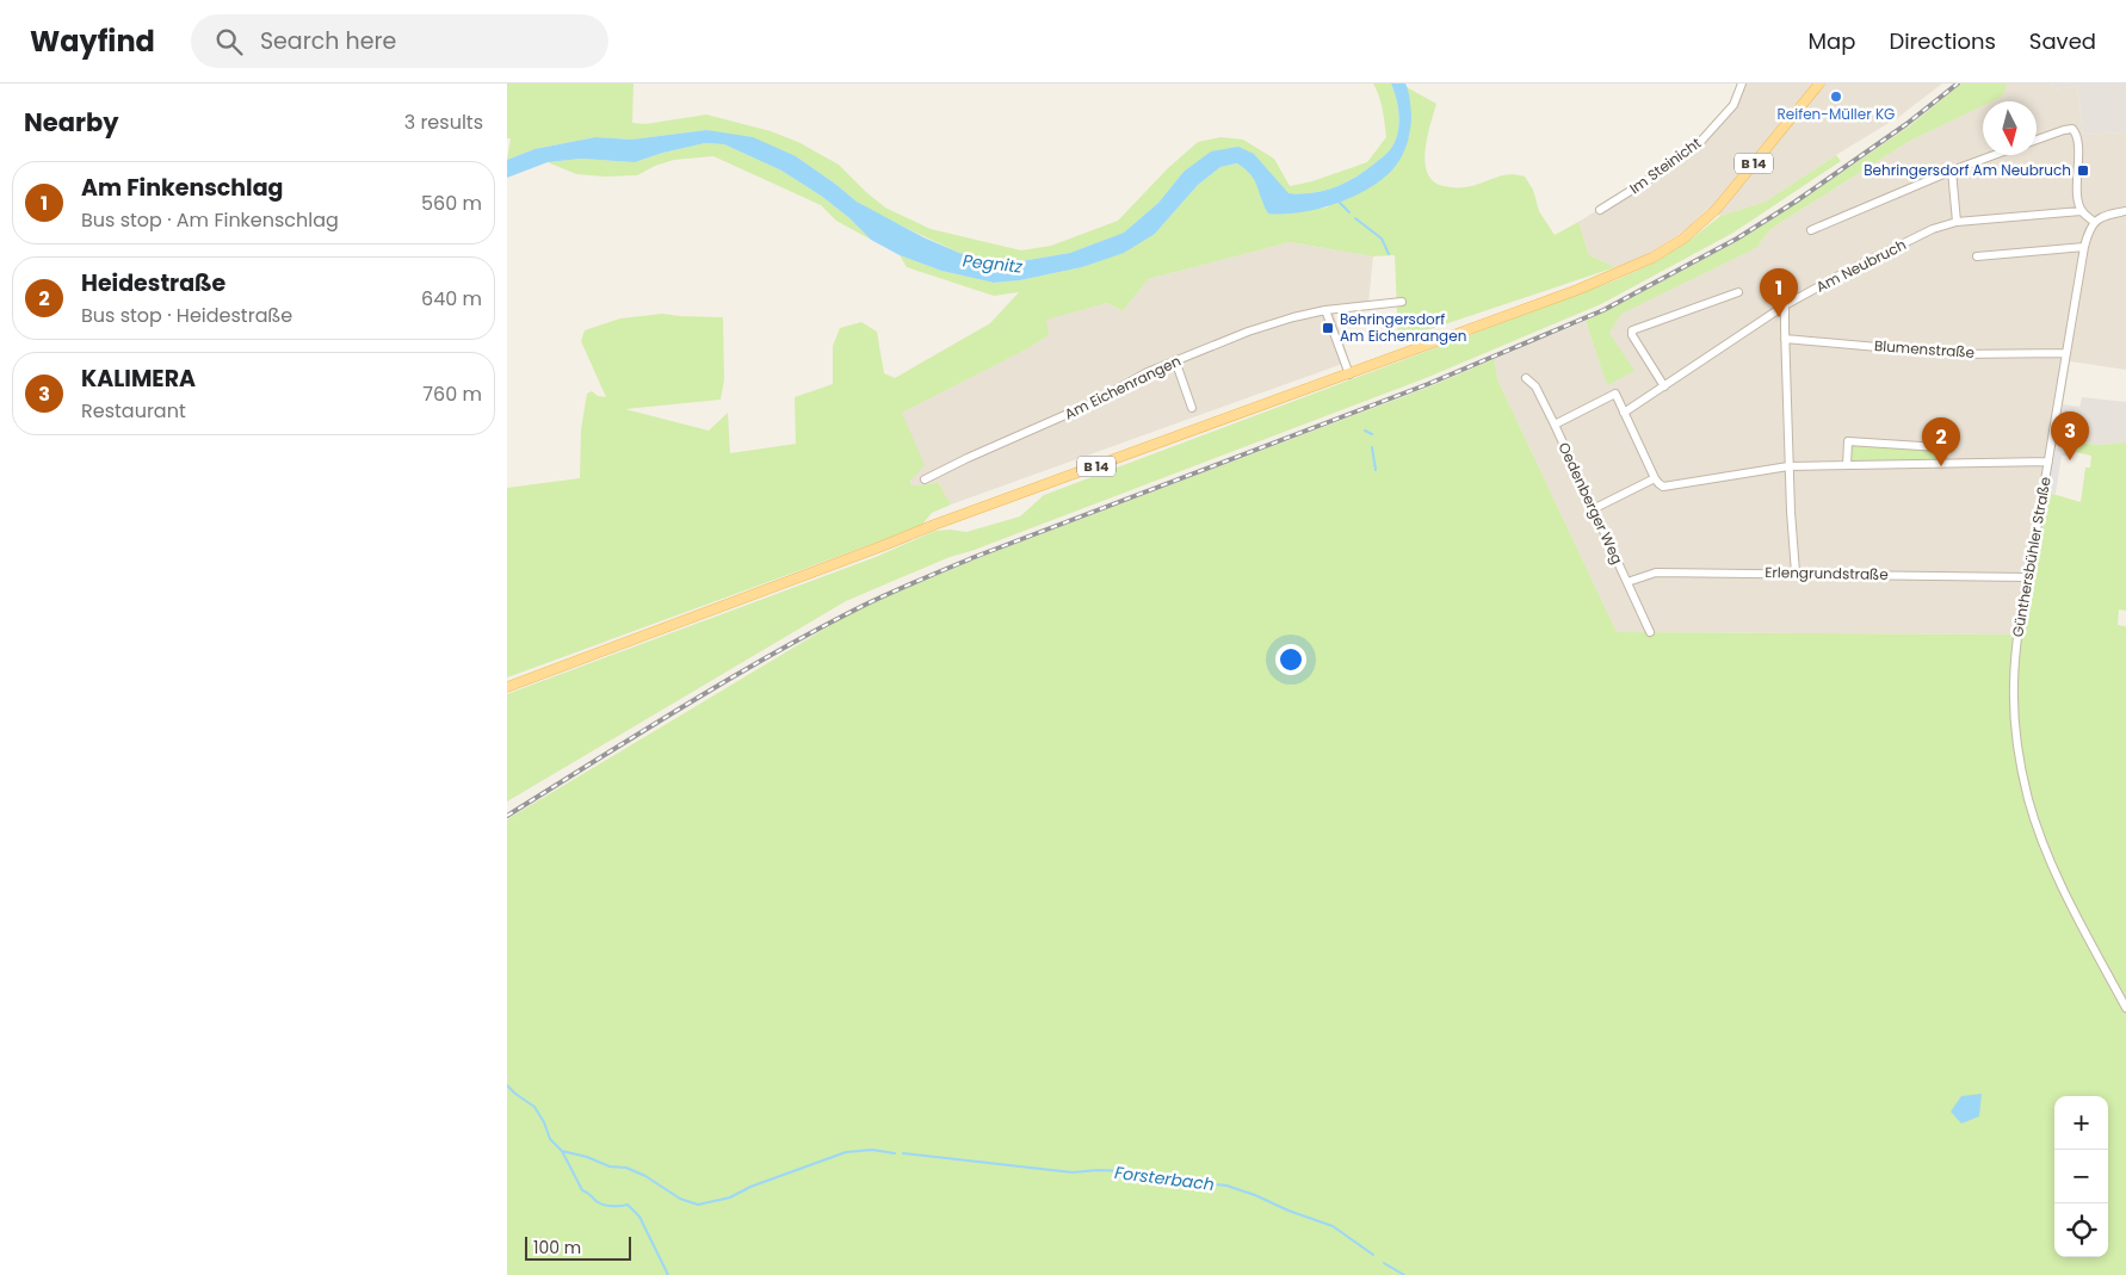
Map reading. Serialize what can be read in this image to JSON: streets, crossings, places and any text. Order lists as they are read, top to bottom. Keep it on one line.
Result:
{"streets":{"main road":["B 14"],"street":["Im Steinicht","Am Neubruch","Blumenstraße","Am Eichenrangen","Oedenberger Weg","Günthersbühler Straße","Erlengrundstraße"]},"crossings":[["Blumenstraße","Günthersbühler Straße"],["Oedenberger Weg","Erlengrundstraße"],["Günthersbühler Straße","Erlengrundstraße"]],"water":["Pegnitz","Forsterbach"],"places":{"other":["Reifen-Müller KG"],"transit":["Behringersdorf Am Neubruch","Behringersdorf Am Eichenrangen"]},"scale_bar":"100 m","north":"bottom","page":{"header":"Wayfind","search":"Search here","nav":["Map","Directions","Saved"],"heading":["Nearby","3 results"],"list":[{"mark":"1","name":"Am Finkenschlag","note":"Bus stop · Am Finkenschlag","value":"560 m"},{"mark":"2","name":"Heidestraße","note":"Bus stop · Heidestraße","value":"640 m"},{"mark":"3","name":"KALIMERA","note":"Restaurant","value":"760 m"}],"pins":["1","3","2"],"map_buttons":["+","−"],"scale":"100 m"}}
